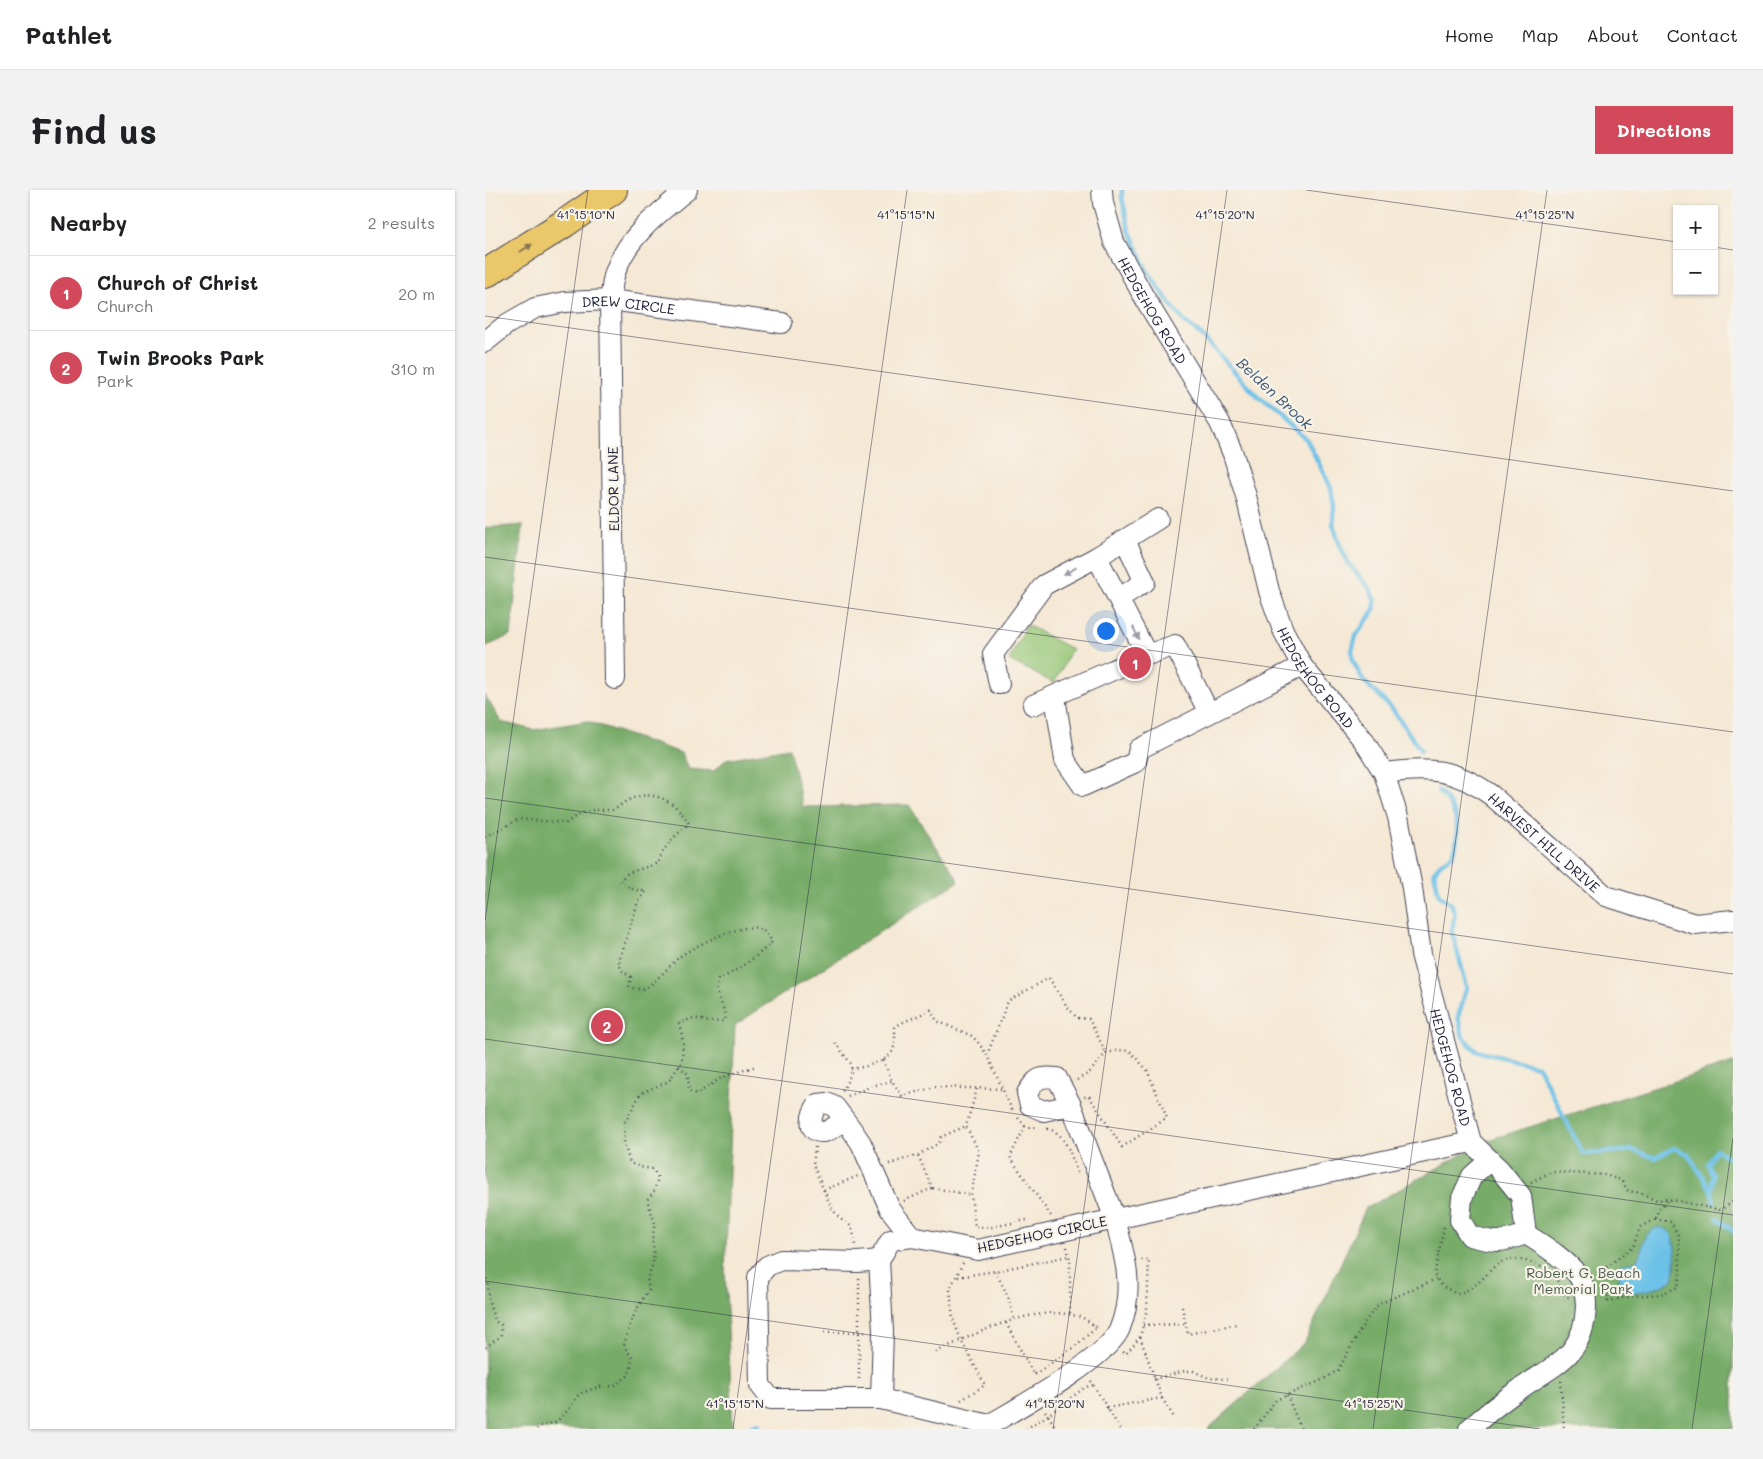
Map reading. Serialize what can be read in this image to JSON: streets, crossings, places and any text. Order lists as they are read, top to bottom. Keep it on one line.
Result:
{"streets":{"street":["DREW CIRCLE","HEDGEHOG ROAD","ELDOR LANE","HARVEST HILL DRIVE","HEDGEHOG CIRCLE"]},"crossings":[["DREW CIRCLE","ELDOR LANE"],["HEDGEHOG ROAD","HARVEST HILL DRIVE"],["HEDGEHOG ROAD","HEDGEHOG CIRCLE"]],"water":["Belden Brook"],"parks":["Robert G. Beach Memorial Park"],"page":{"header":"Pathlet","nav":["Home","Map","About","Contact"],"buttons":"Directions","title":"Find us","heading":["Nearby","2 results"],"map_buttons":["+","−"],"list":[{"mark":"1","name":"Church of Christ","note":"Church","value":"20 m"},{"mark":"2","name":"Twin Brooks Park","note":"Park","value":"310 m"}],"pins":["1","2"]},"coordinates":["41°15'10\"N","41°15'15\"N","41°15'20\"N","41°15'25\"N"]}
